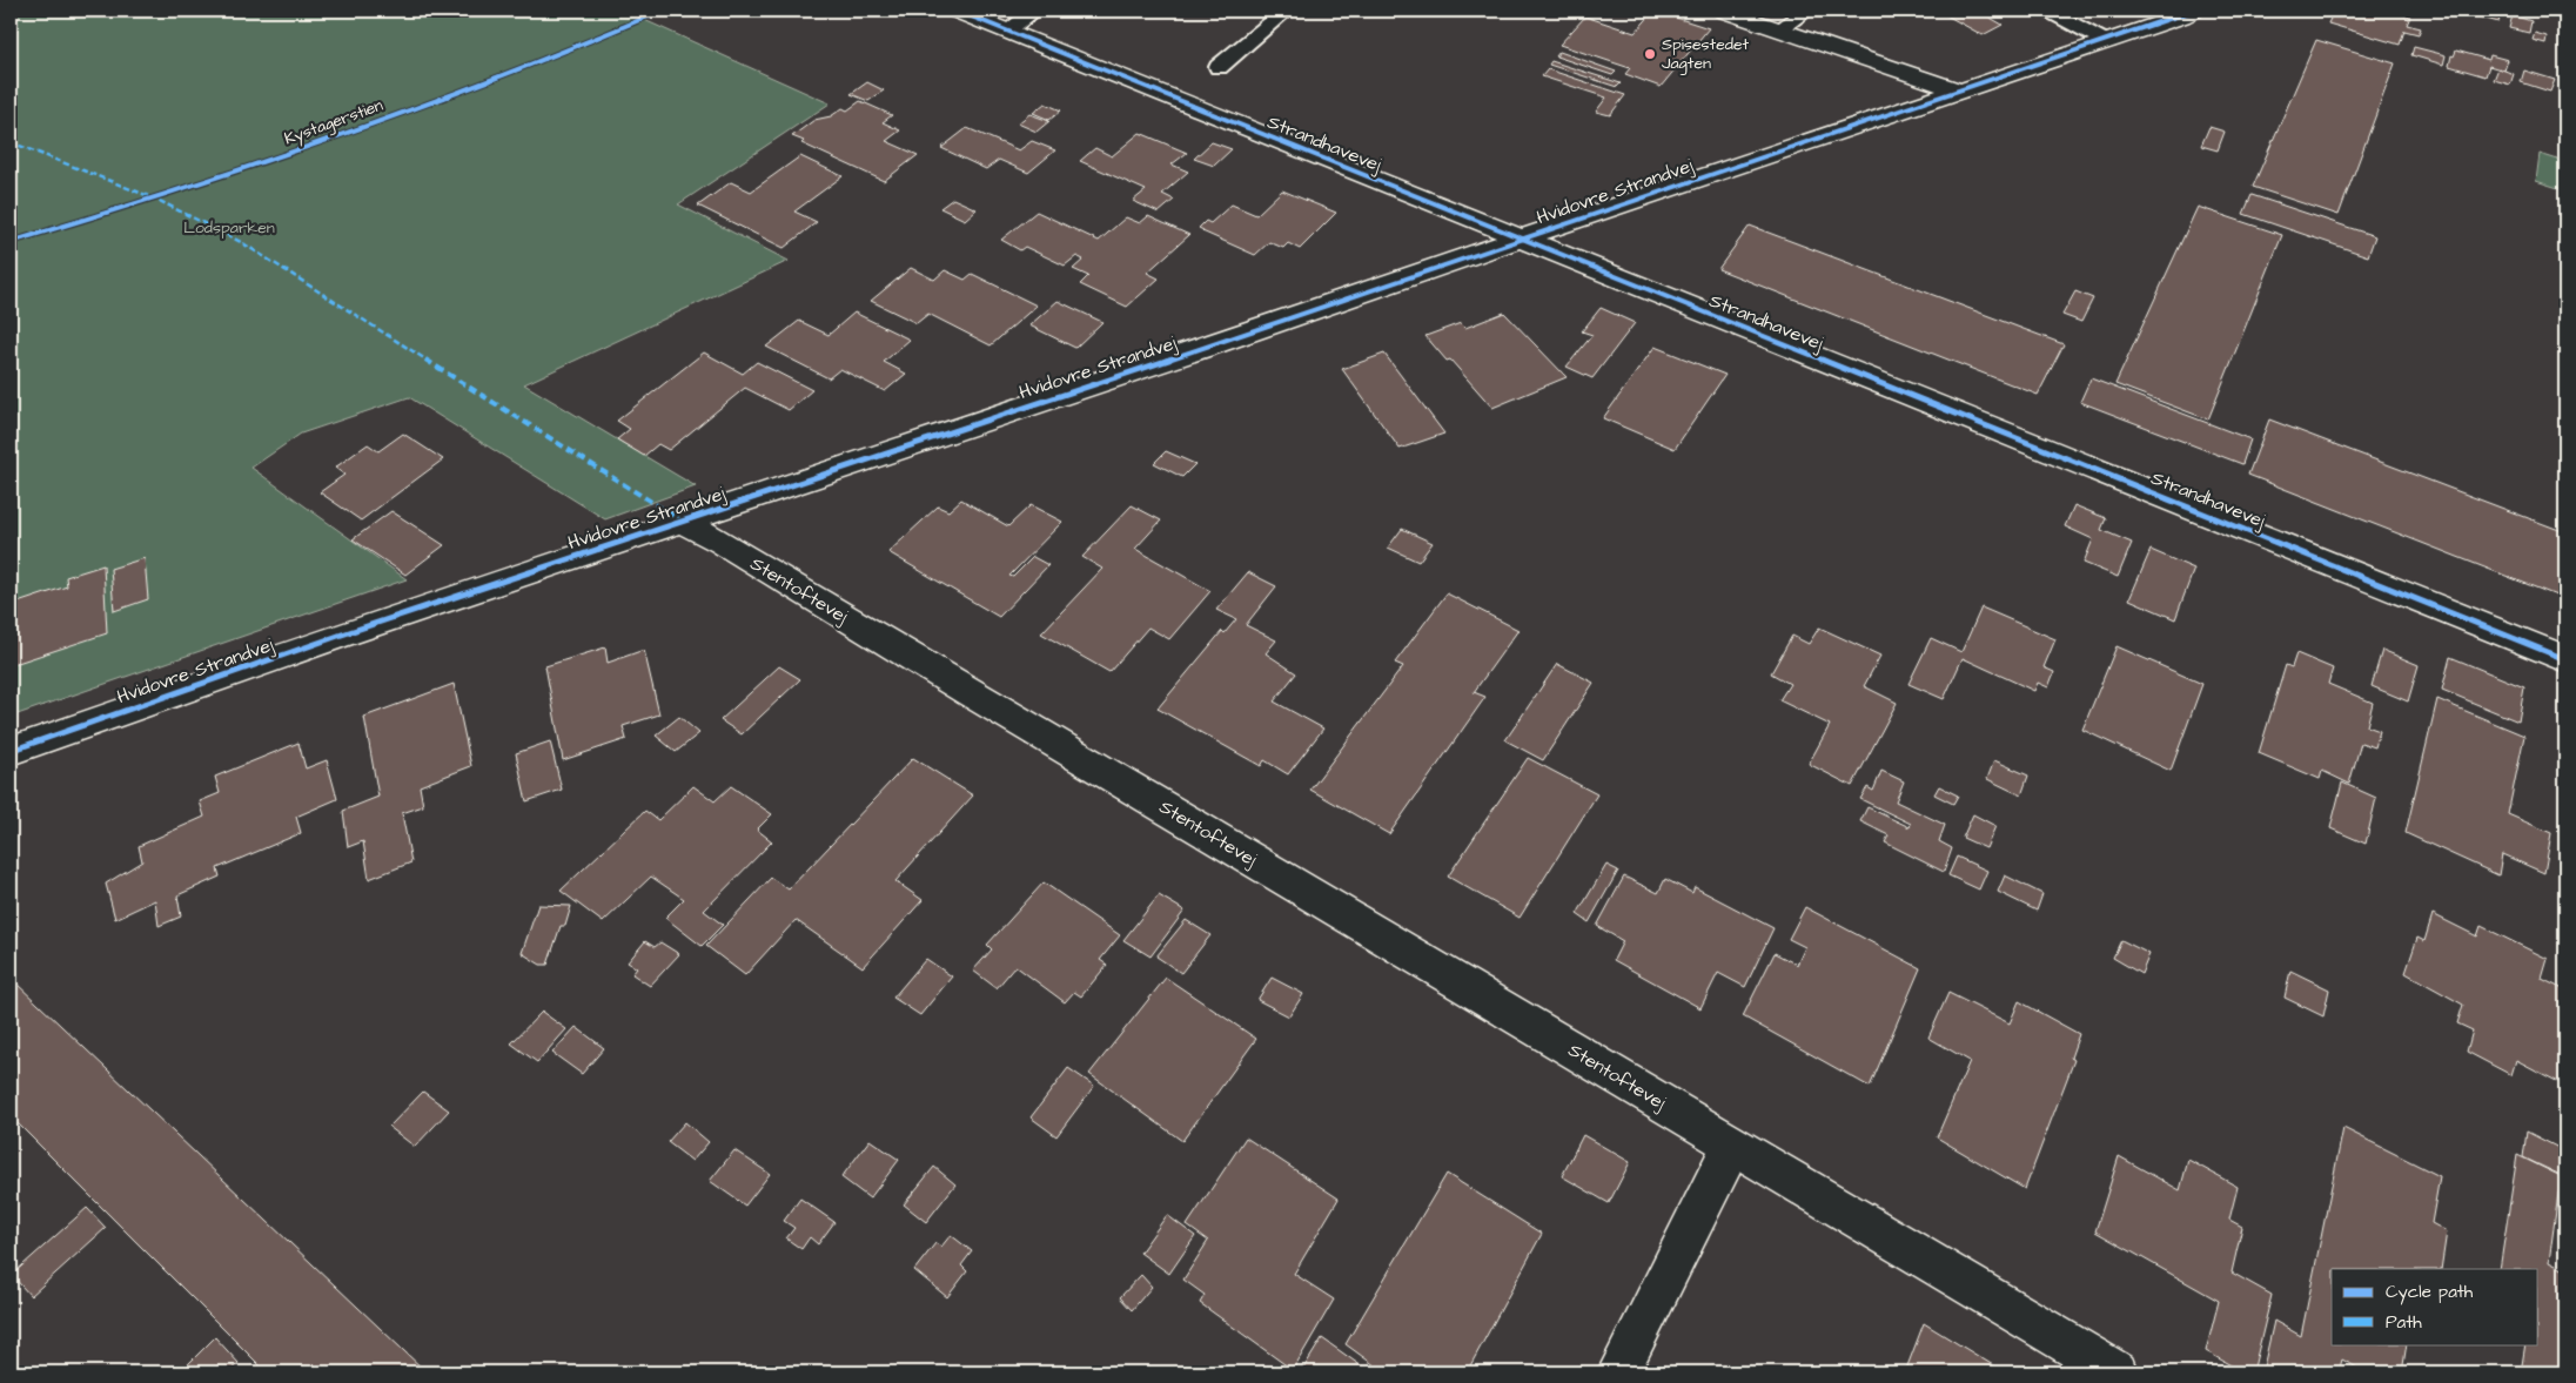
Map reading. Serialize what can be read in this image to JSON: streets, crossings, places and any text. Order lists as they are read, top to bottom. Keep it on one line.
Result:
{"streets":{"street":["Strandhavevej","Hvidovre Strandvej","Stentoftevej"],"cycle path":["Kystagerstien"]},"crossings":[["Strandhavevej","Hvidovre Strandvej"],["Hvidovre Strandvej","Stentoftevej"]],"parks":["Lodsparken"],"places":["Spisestedet Jagten"],"legend":["Cycle path","Path"]}
